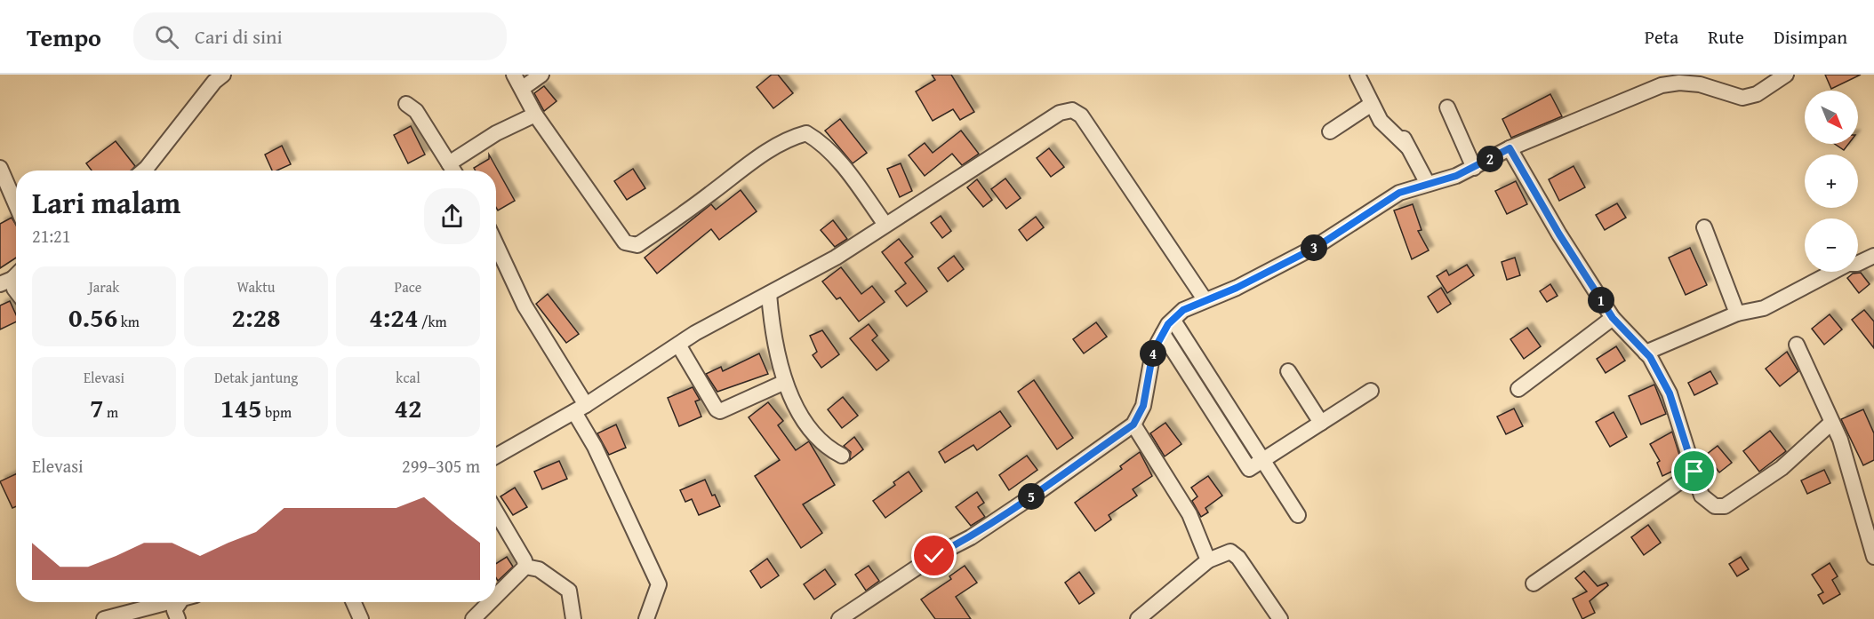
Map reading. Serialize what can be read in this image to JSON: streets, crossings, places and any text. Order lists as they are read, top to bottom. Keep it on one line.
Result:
{"north":"bottom right","page":{"header":"Tempo","search":"Cari di sini","nav":["Peta","Rute","Disimpan"],"map_buttons":["+","−"],"pins":["2","3","1","4","5"],"heading":["Lari malam","21:21"],"stats":[["Jarak","0.56 km"],["Waktu","2:28"],["Pace","4:24 /km"],["Elevasi","7 m"],["Detak jantung","145 bpm"],["kcal","42"]],"chart":["Elevasi","299–305 m"]}}
